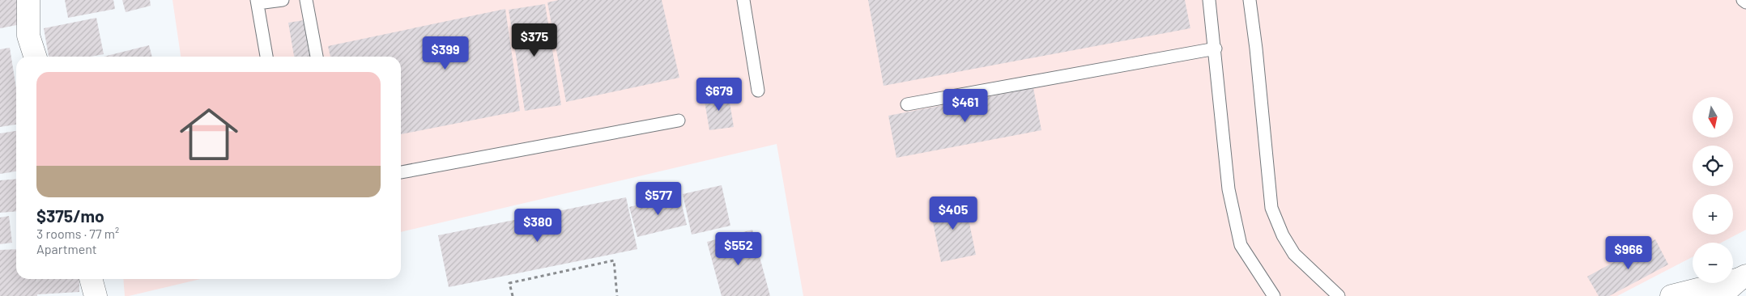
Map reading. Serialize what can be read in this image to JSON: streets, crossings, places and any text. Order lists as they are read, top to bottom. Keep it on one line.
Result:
{"north":"bottom","page":{"price":["$375","$399","$679","$461","$577","$405","$380","$552","$966"],"list":[{"name":"$375/mo","note":"3 rooms · 77 m² · Apartment"}],"map_buttons":["+","−"]}}
